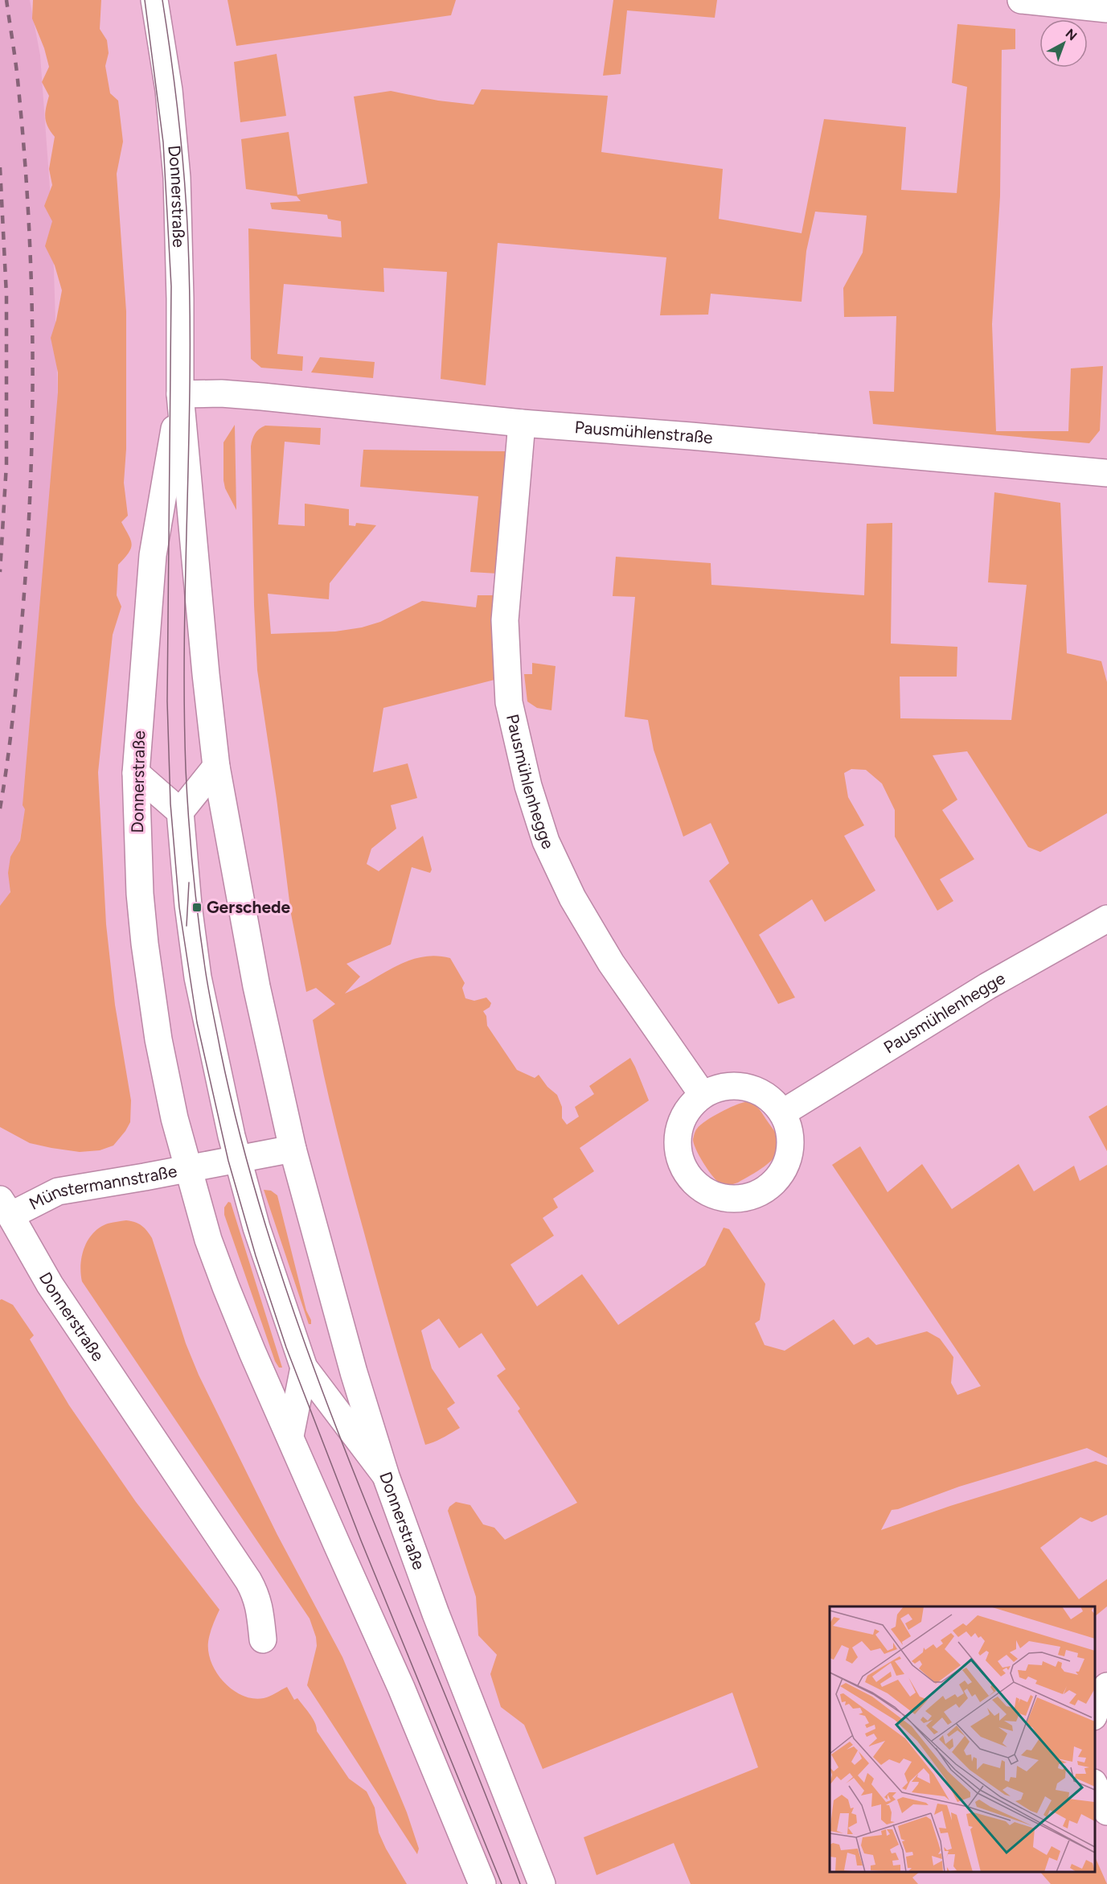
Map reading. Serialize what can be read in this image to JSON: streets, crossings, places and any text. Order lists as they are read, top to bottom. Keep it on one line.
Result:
{"streets":{"main road":["Donnerstraße","Pausmühlenstraße","Pausmühlenhegge","Münstermannstraße"]},"crossings":[["Donnerstraße","Pausmühlenstraße"],["Donnerstraße","Münstermannstraße"],["Pausmühlenstraße","Pausmühlenhegge"]],"places":{"transit":["Gerschede"]},"north":"top right"}
